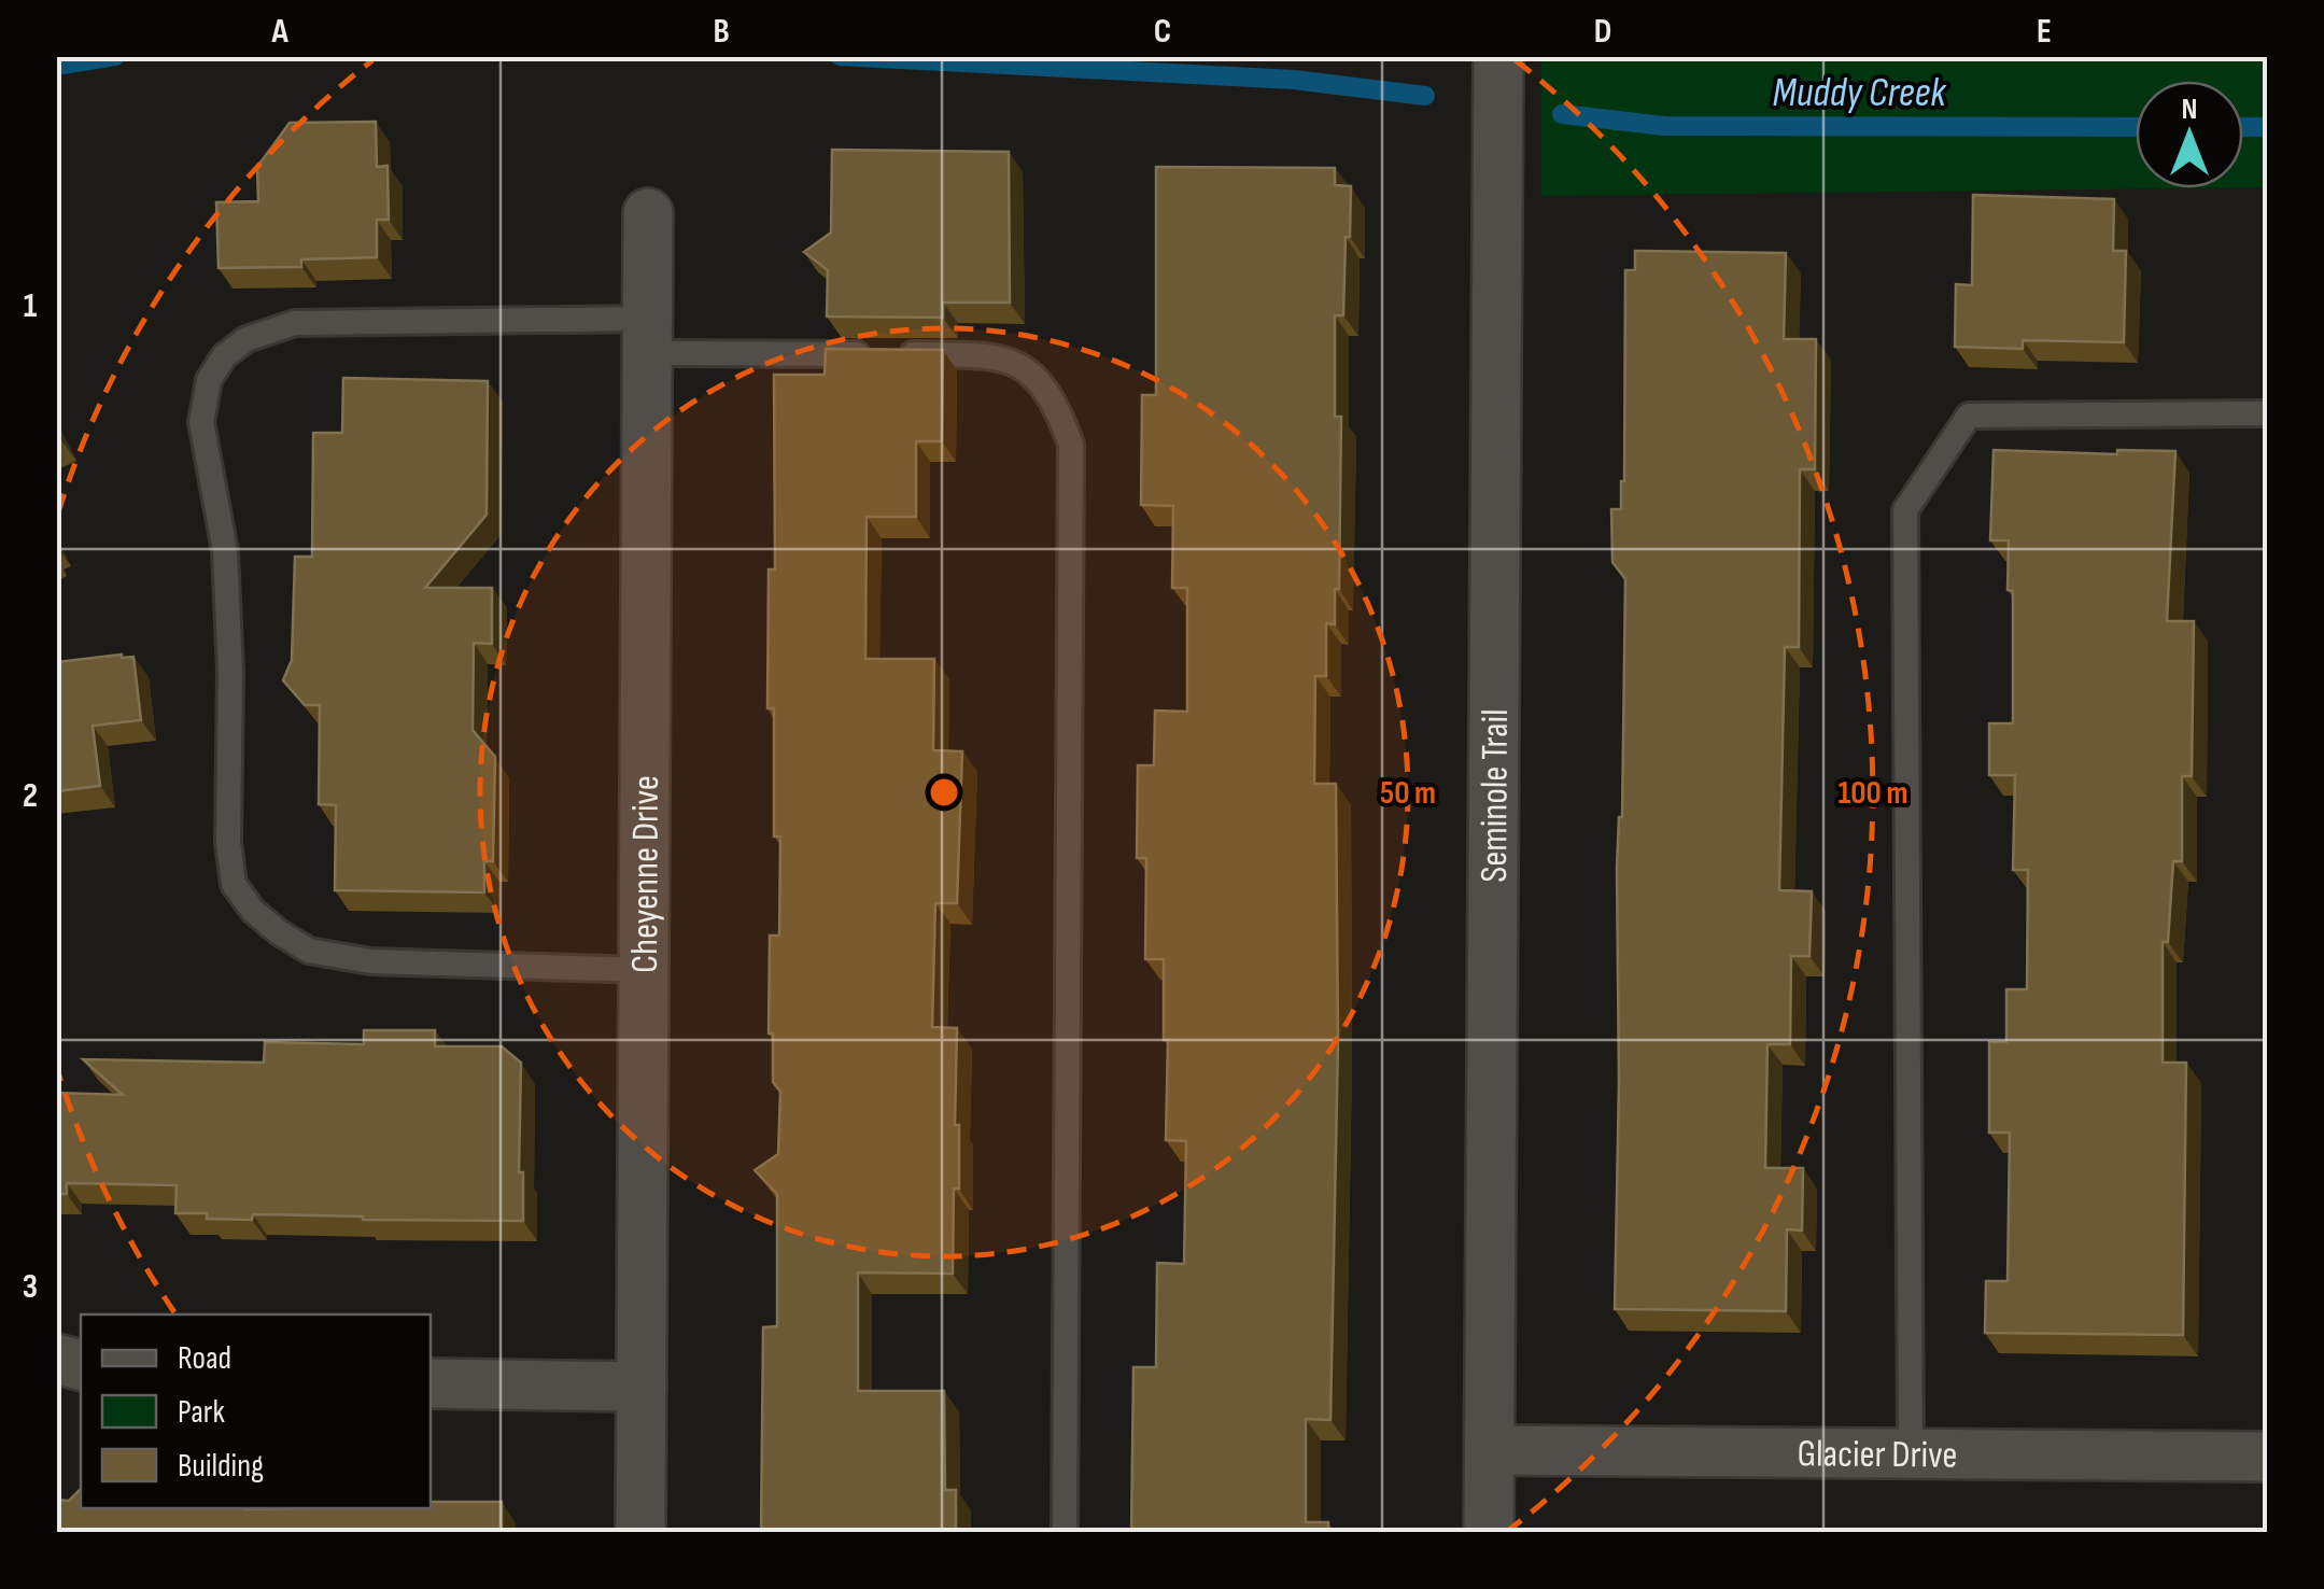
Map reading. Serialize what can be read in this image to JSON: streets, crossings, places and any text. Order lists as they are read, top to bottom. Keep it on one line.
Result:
{"streets":{"street":["Seminole Trail","Cheyenne Drive","Glacier Drive"]},"crossings":[["Seminole Trail","Glacier Drive"]],"water":["Muddy Creek"],"legend":["Road","Park","Building"],"north":"top","grid":{"columns":["A","B","C","D","E"],"rows":["1","2","3"]},"rings":["50 m","100 m"]}
